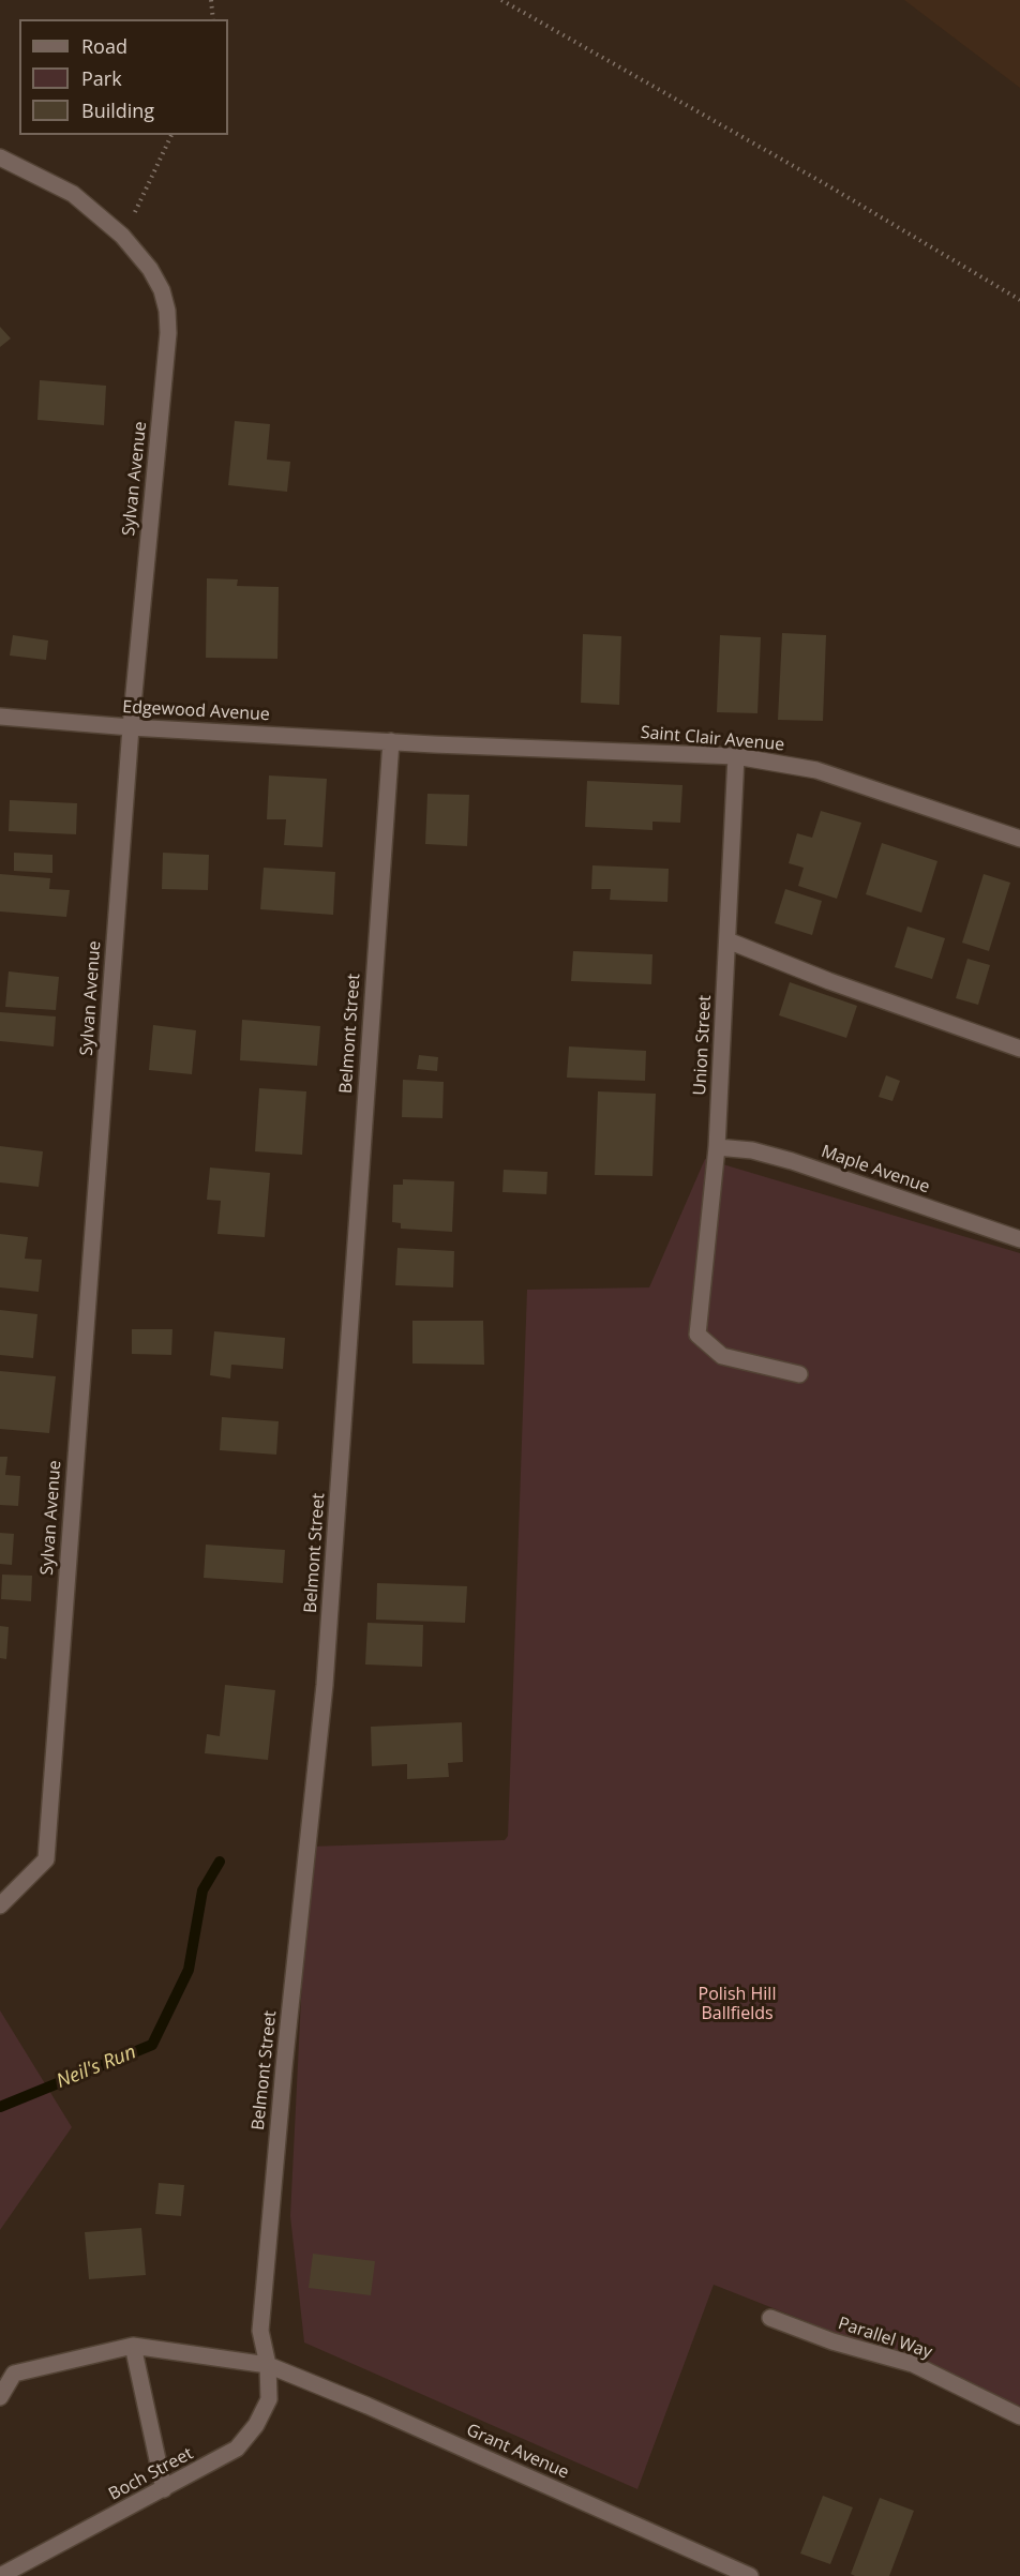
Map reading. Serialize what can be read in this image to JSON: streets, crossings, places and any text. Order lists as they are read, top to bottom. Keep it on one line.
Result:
{"streets":{"street":["Sylvan Avenue","Edgewood Avenue","Saint Clair Avenue","Belmont Street","Union Street","Maple Avenue","Parallel Way","Grant Avenue","Boch Street"]},"crossings":[["Sylvan Avenue","Edgewood Avenue"],["Edgewood Avenue","Saint Clair Avenue"],["Edgewood Avenue","Belmont Street"],["Saint Clair Avenue","Belmont Street"],["Saint Clair Avenue","Union Street"],["Belmont Street","Grant Avenue"],["Belmont Street","Boch Street"],["Union Street","Maple Avenue"],["Grant Avenue","Boch Street"]],"water":["Neil's Run"],"parks":["Polish Hill Ballfields"],"legend":["Road","Park","Building"]}
